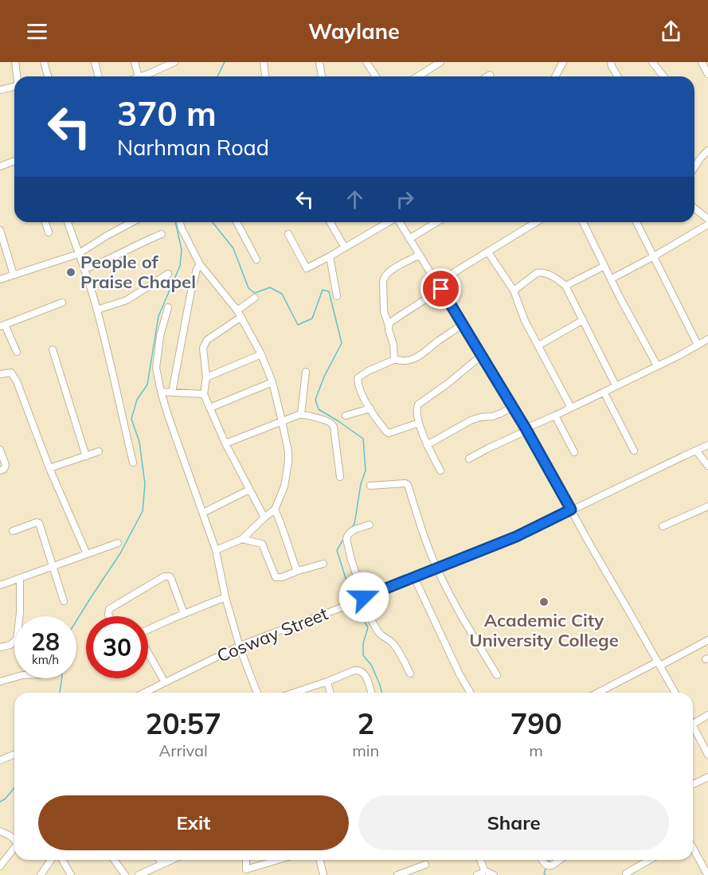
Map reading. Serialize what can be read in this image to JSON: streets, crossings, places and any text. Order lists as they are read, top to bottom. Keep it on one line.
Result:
{"streets":{"street":["Cosway Street"]},"places":["People of Praise Chapel","Academic City University College"],"page":{"header":"Waylane","turn":["370 m","Narhman Road"],"speed":"28 km/h","limit":"30","eta":["20:57","Arrival","2","min","790","m"],"buttons":["Exit","Share"]}}
